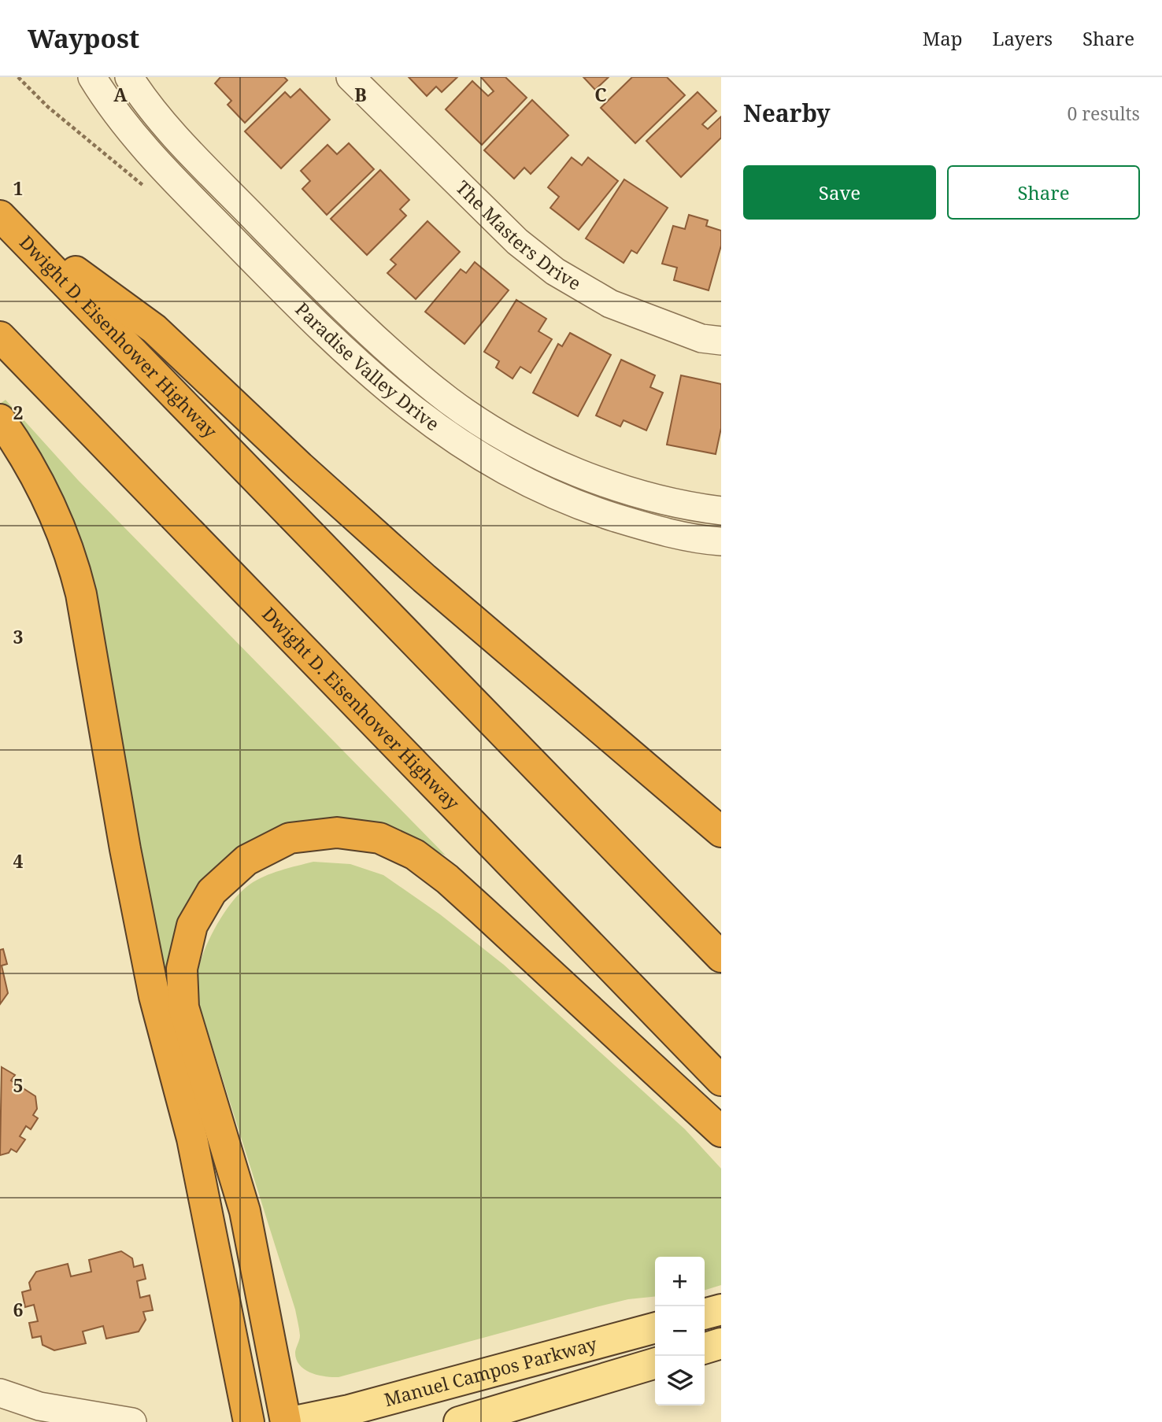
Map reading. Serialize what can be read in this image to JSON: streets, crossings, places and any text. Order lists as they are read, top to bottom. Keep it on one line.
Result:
{"streets":{"highway":["Dwight D. Eisenhower Highway"],"main road":["Manuel Campos Parkway"],"street":["The Masters Drive","Paradise Valley Drive"]},"page":{"header":"Waypost","nav":["Map","Layers","Share"],"heading":["Nearby","0 results"],"buttons":["Save","Share"],"map_buttons":["+","−"]},"grid":{"columns":["A","B","C"],"rows":["1","2","3","4","5","6"]}}
